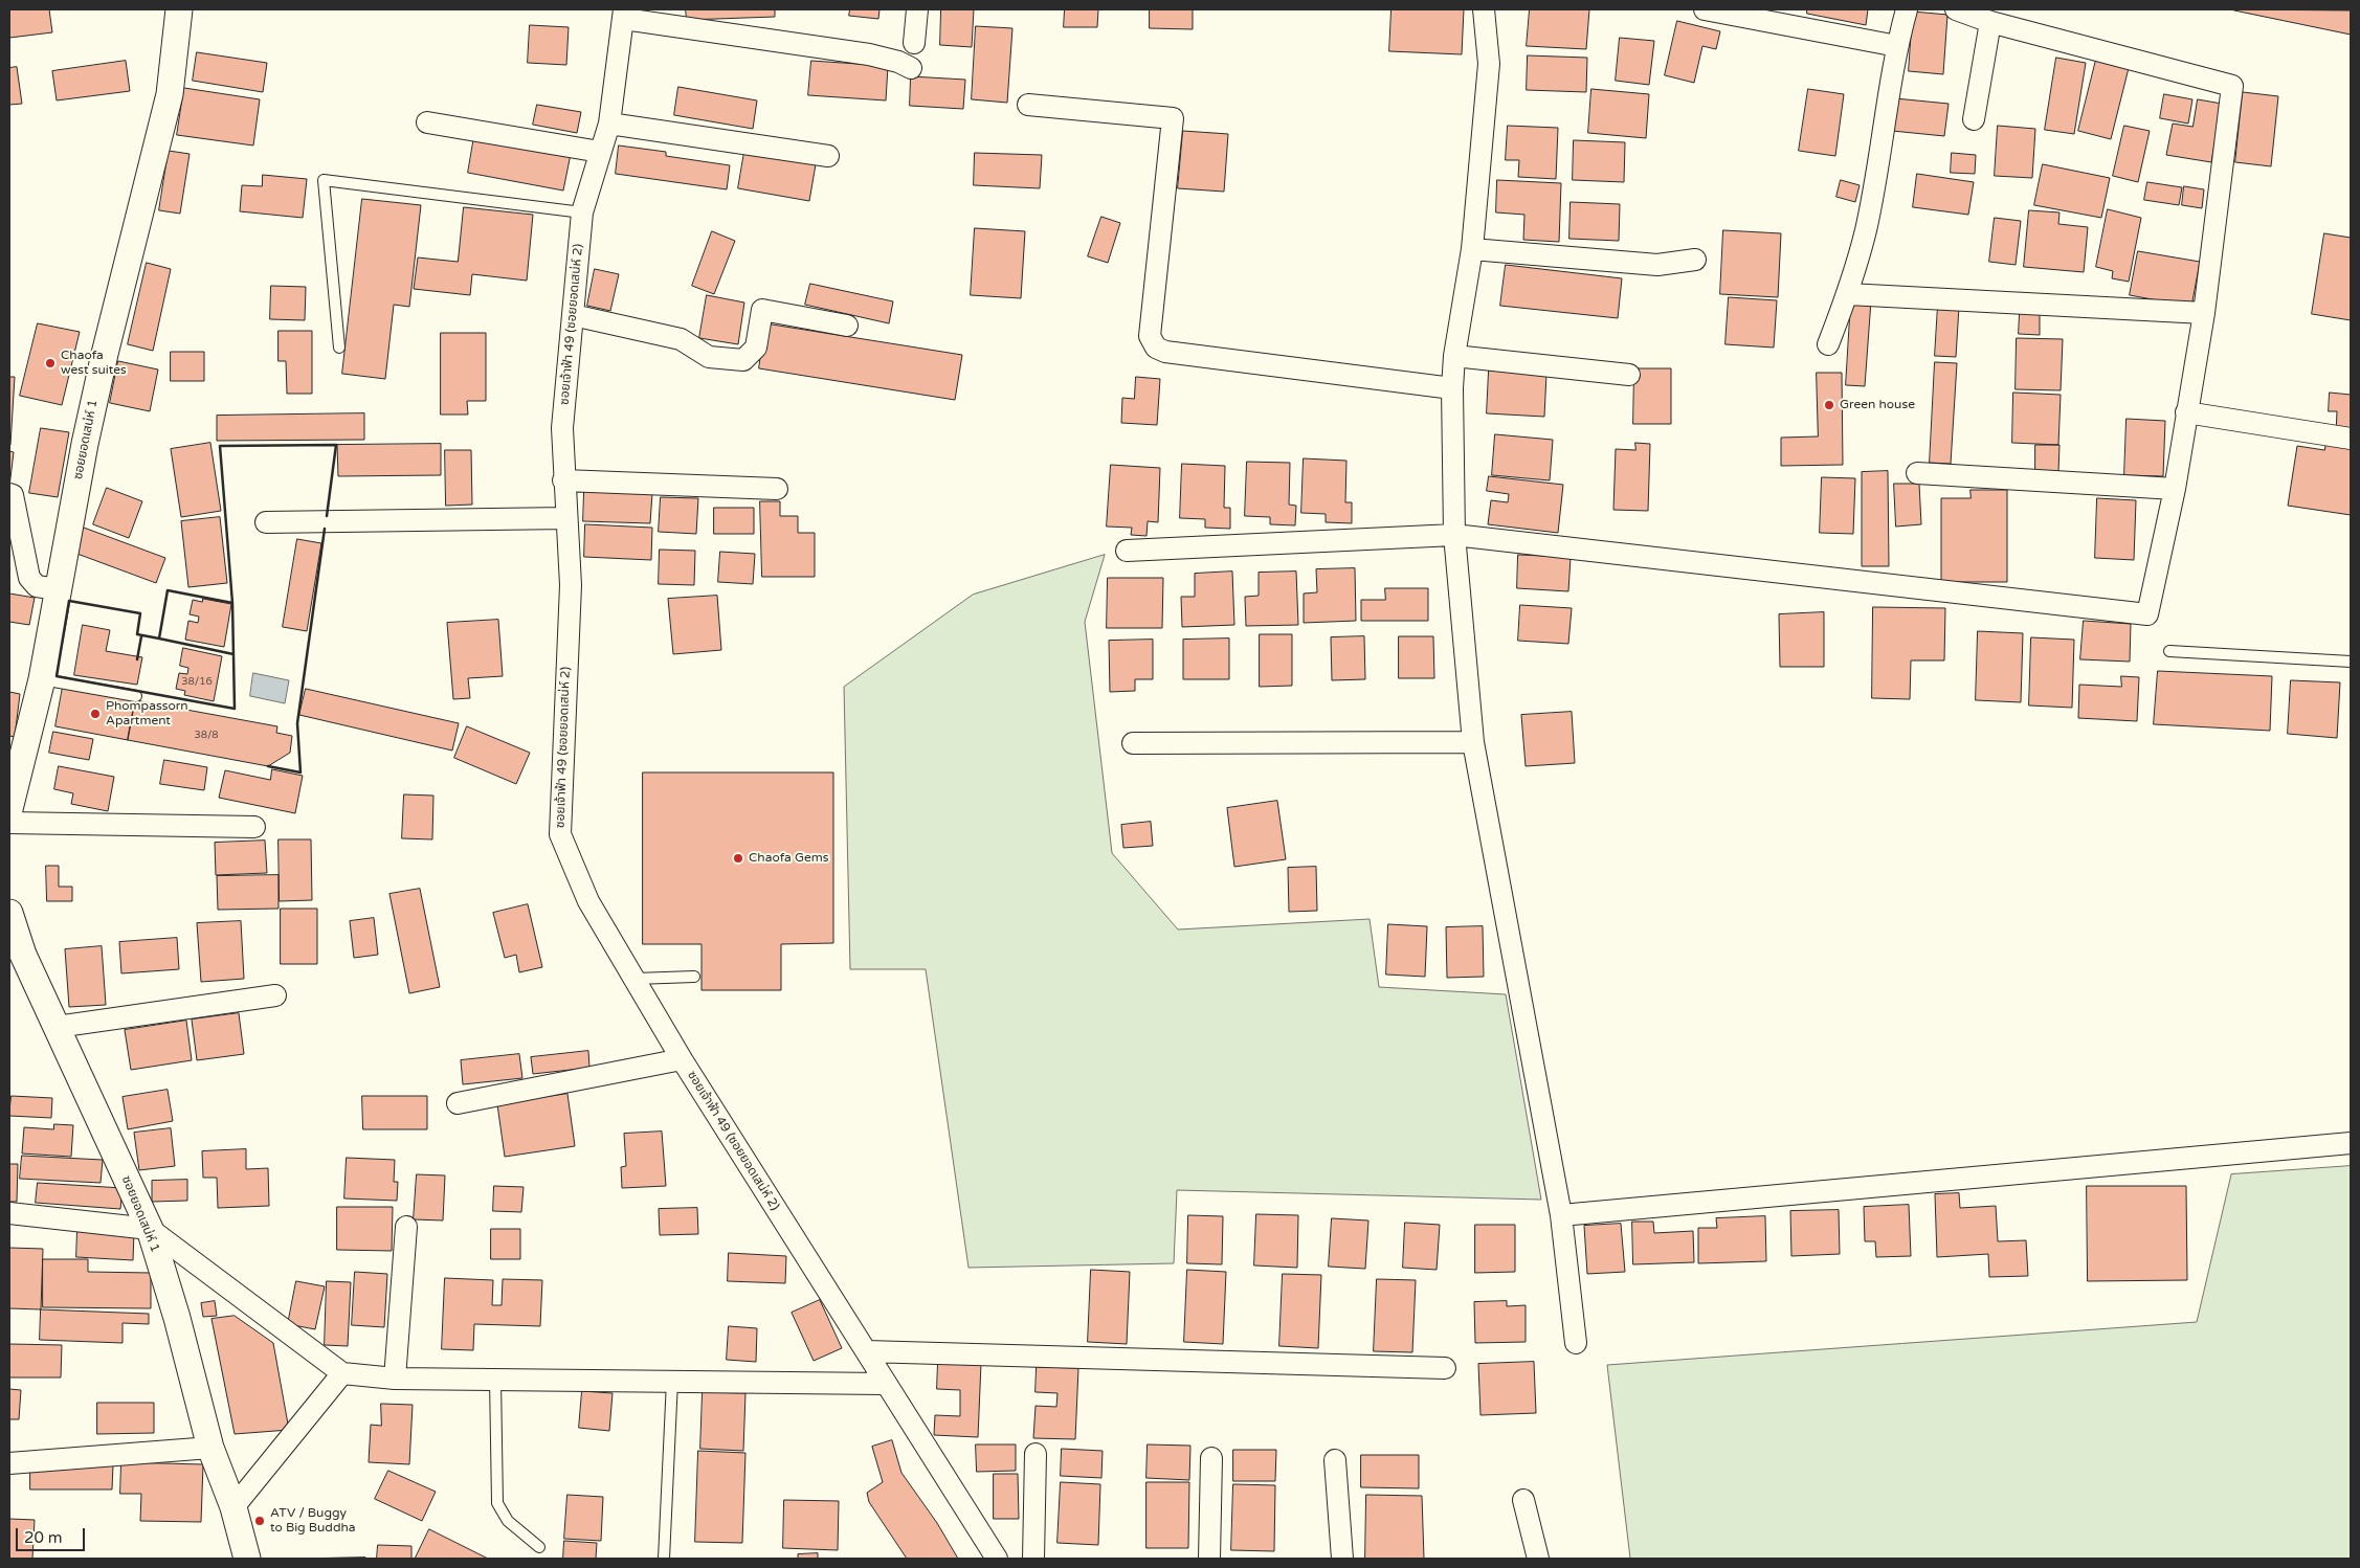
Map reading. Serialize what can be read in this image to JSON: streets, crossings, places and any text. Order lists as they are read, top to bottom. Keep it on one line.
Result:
{"streets":{"street":["ซอยเจ้าฟ้า 49 (ซอยยอดเสน่ห์ 2)","ซอยยอดเสน่ห์ 1"]},"places":["Chaofa west suites","Green house","Phompassorn Apartment","Chaofa Gems","ATV / Buggy to Big Buddha"],"house_numbers":["38/16","38/8"],"scale_bar":"20 m"}
